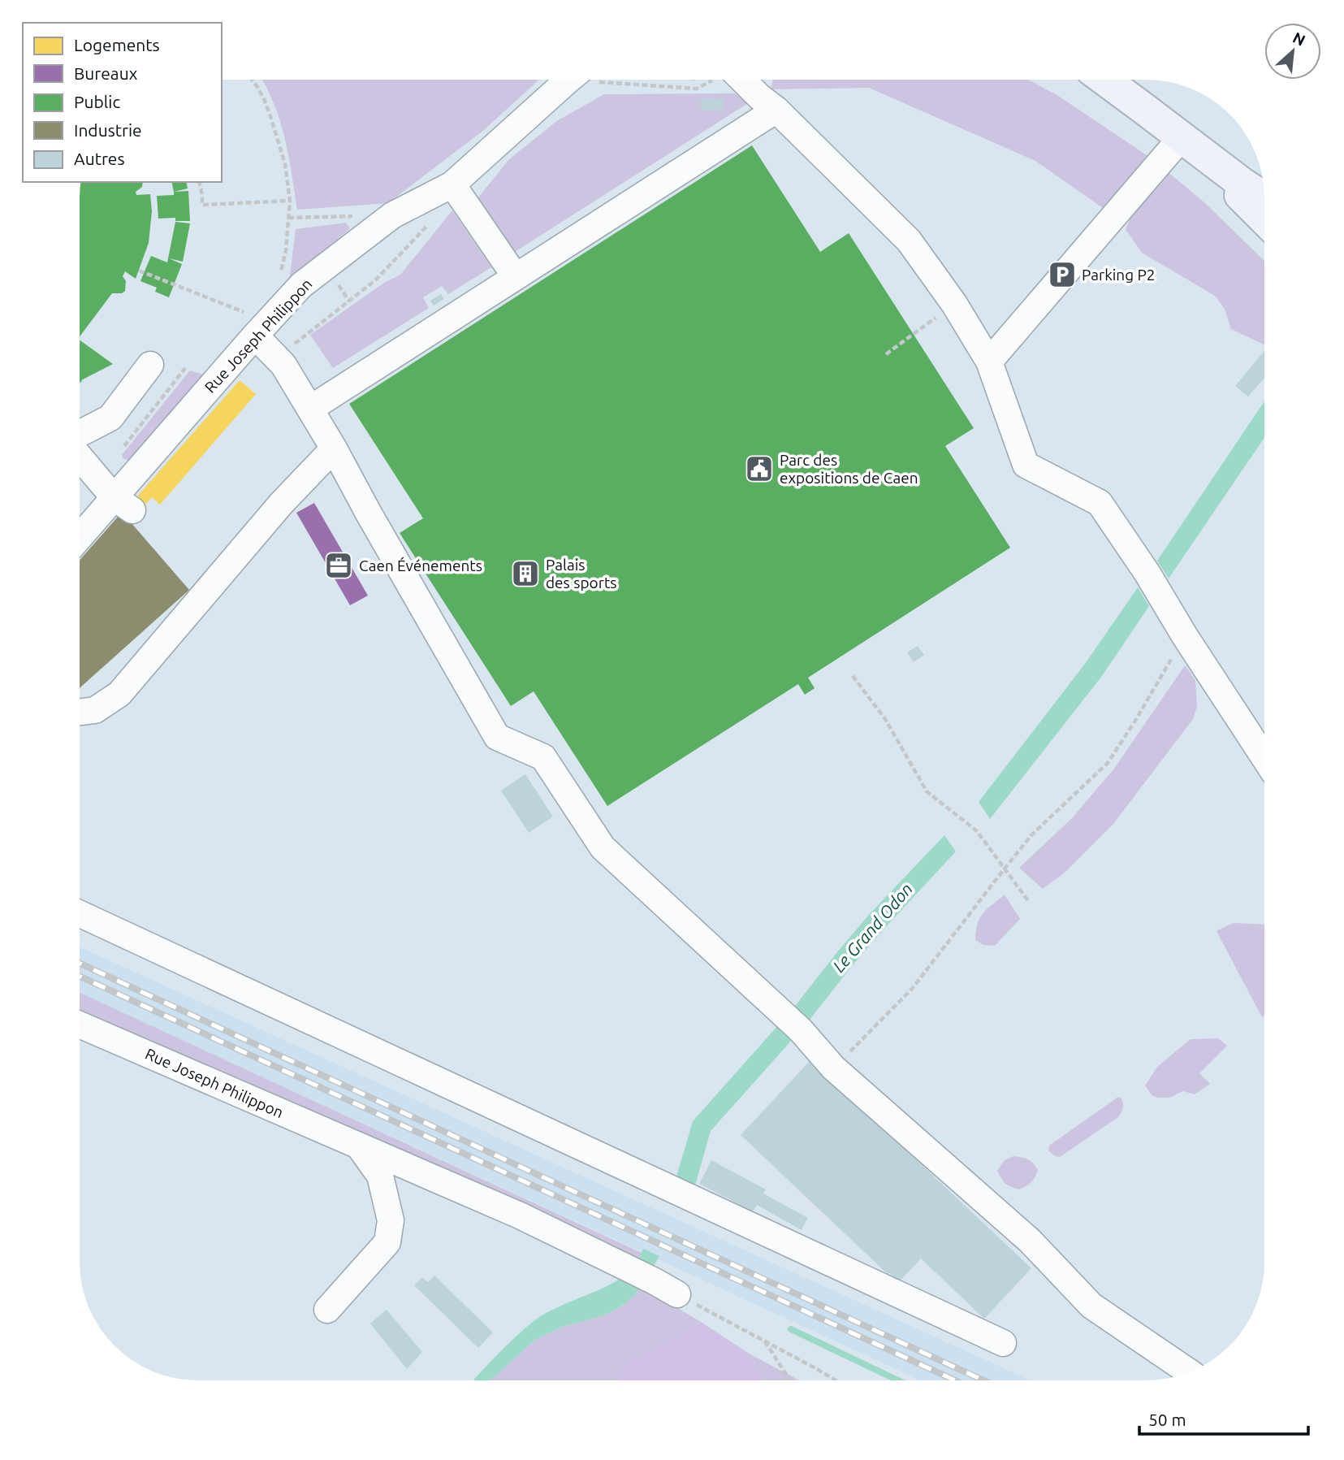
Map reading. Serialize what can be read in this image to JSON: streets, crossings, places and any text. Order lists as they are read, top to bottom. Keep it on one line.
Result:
{"streets":{"street":["Rue Joseph Philippon"]},"water":["Le Grand Odon"],"places":{"parking":["Parking P2"],"public building":["Parc des expositions de Caen"],"office":["Caen Événements"],"building":["Palais des sports"]},"legend":["Logements","Bureaux","Public","Industrie","Autres"],"scale_bar":"50 m","north":"top right"}
